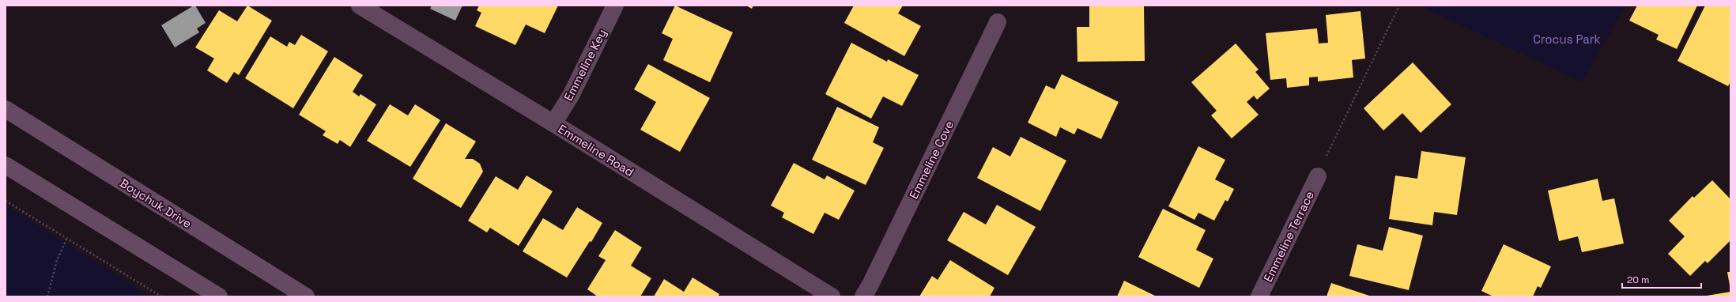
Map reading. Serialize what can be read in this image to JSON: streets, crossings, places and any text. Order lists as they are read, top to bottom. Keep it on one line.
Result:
{"streets":{"main road":["Boychuk Drive"],"street":["Emmeline Key","Emmeline Road","Emmeline Cove","Emmeline Terrace"]},"crossings":[["Emmeline Key","Emmeline Road"]],"parks":["Crocus Park"],"scale_bar":"20 m"}
